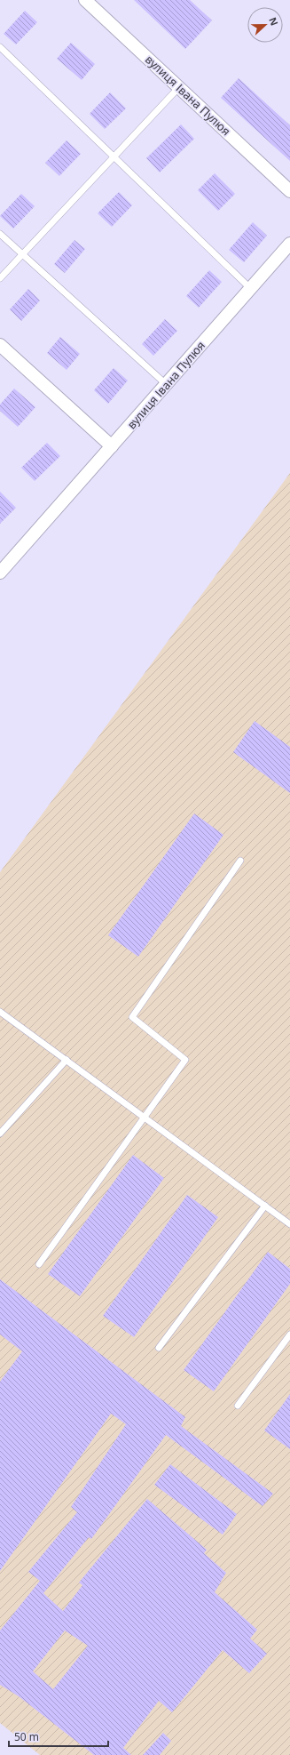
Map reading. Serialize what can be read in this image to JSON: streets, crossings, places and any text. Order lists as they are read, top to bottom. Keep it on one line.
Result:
{"streets":{"street":["вулиця Івана Пулюя"]},"scale_bar":"50 m","north":"right"}
